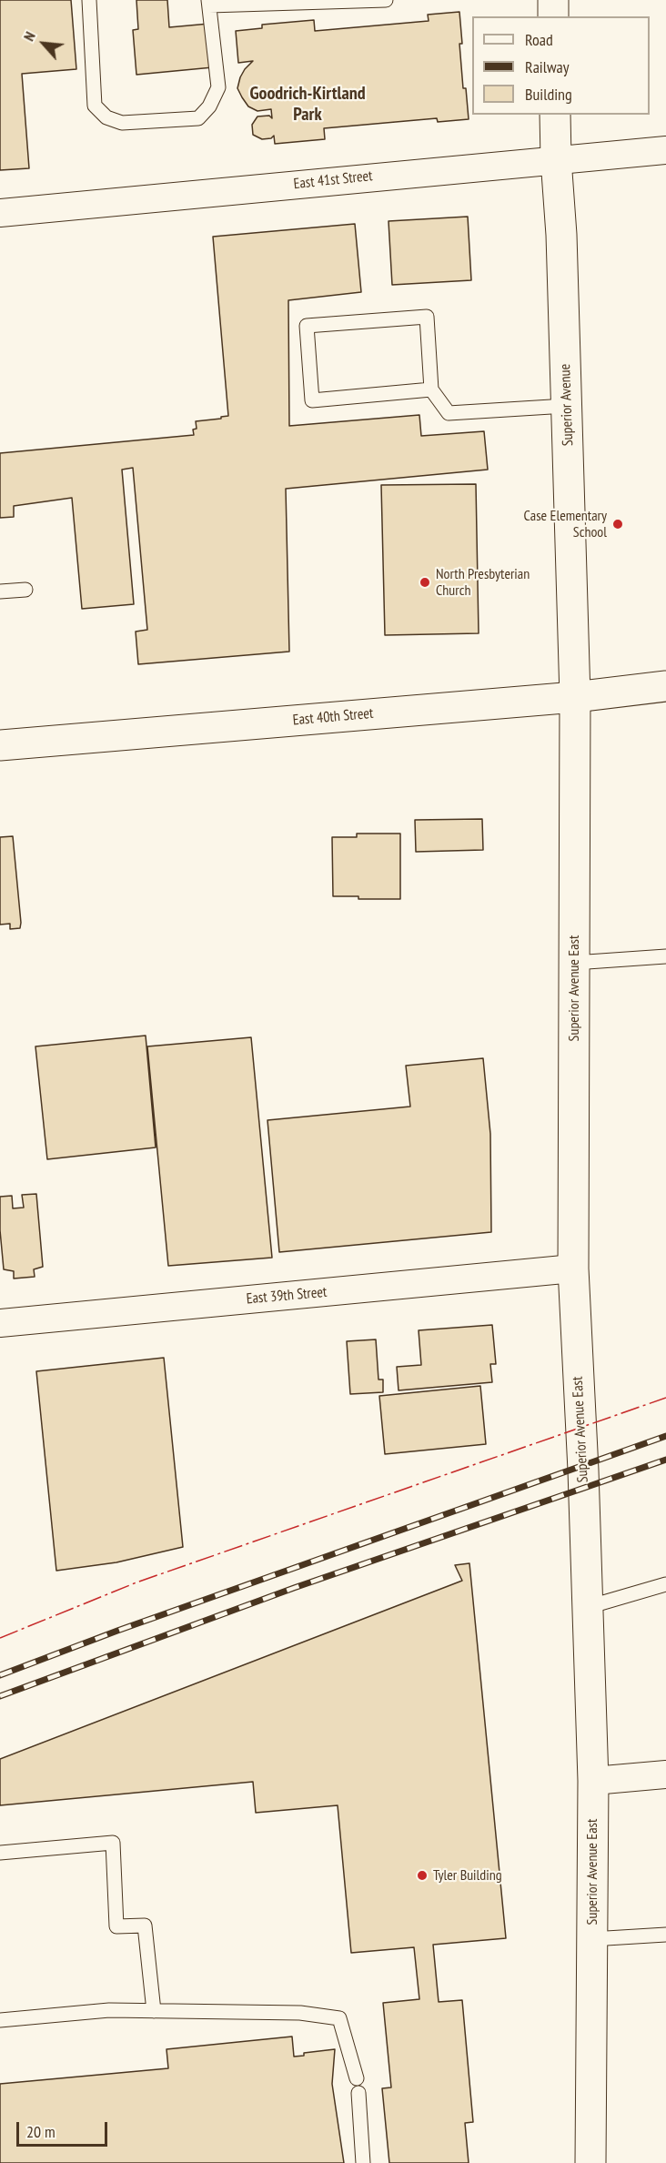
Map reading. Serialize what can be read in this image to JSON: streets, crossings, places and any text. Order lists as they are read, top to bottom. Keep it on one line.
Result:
{"streets":{"main road":["Superior Avenue","East 40th Street","Superior Avenue East"],"street":["East 41st Street","East 39th Street"]},"crossings":[["East 41st Street","Superior Avenue"],["Superior Avenue","East 40th Street"],["Superior Avenue","Superior Avenue East"],["East 40th Street","Superior Avenue East"],["Superior Avenue East","East 39th Street"]],"districts":["Goodrich-Kirtland Park"],"places":["Case Elementary School","North Presbyterian Church","Tyler Building"],"legend":["Road","Railway","Building"],"scale_bar":"20 m","north":"top left"}
